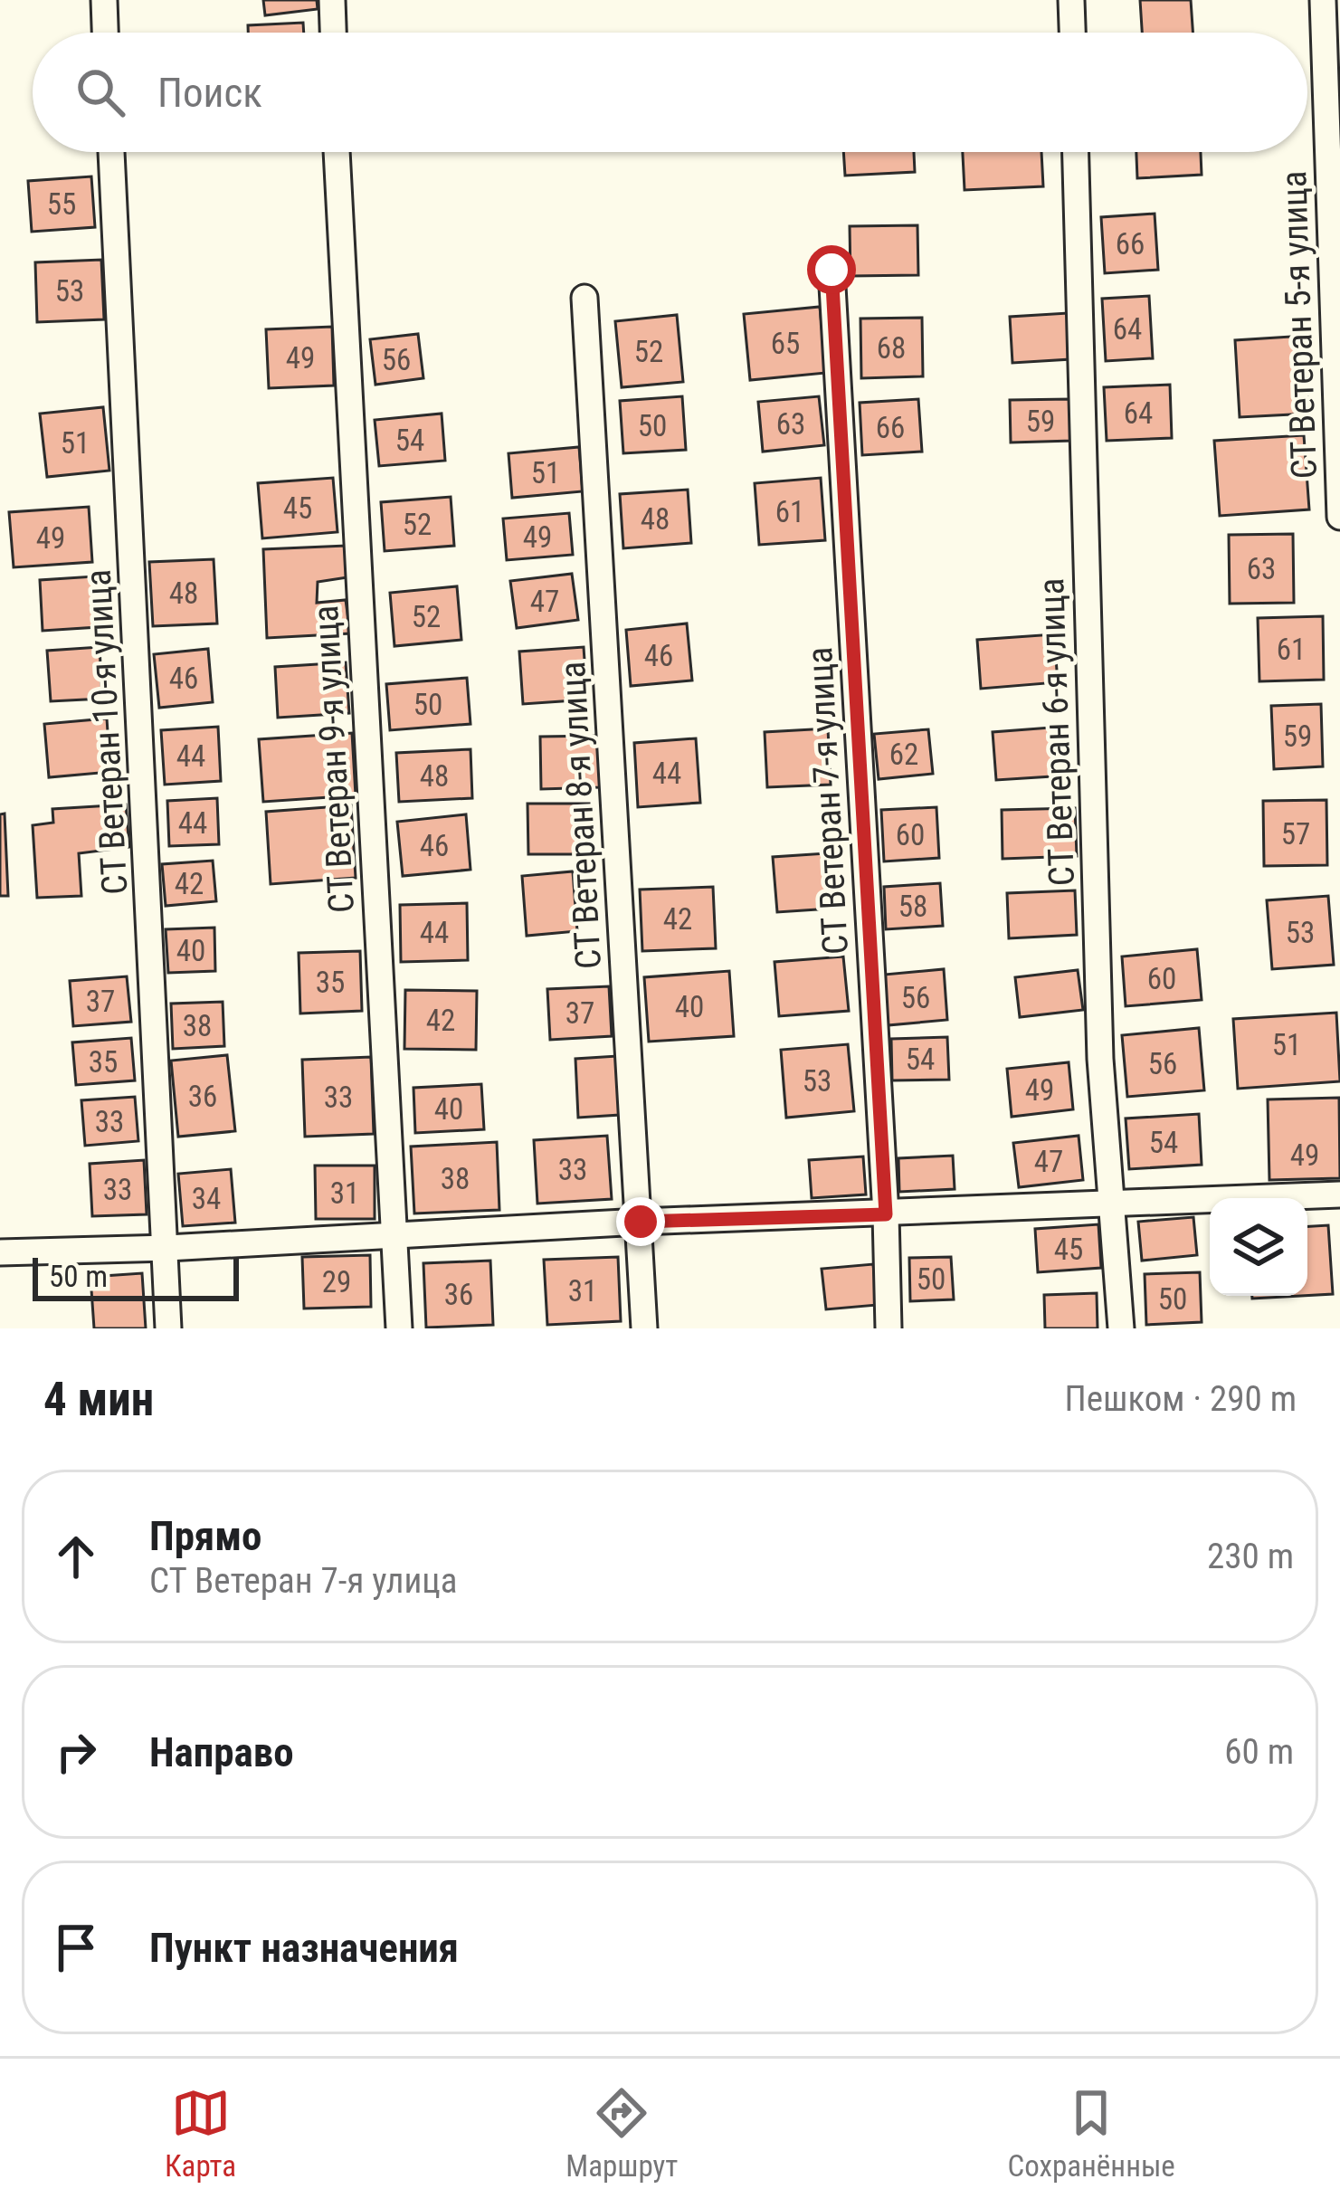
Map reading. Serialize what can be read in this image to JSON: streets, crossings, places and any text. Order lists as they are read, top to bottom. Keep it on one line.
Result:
{"streets":{"street":["СТ Ветеран 5-я улица","СТ Ветеран 10-я улица","СТ Ветеран 6-я улица","СТ Ветеран 9-я улица","СТ Ветеран 7-я улица","СТ Ветеран 8-я улица"]},"house_numbers":["55","66","53","64","65","68","52","49","56","64","59","63","50","66","54","51","51","45","61","48","52","49","49","63","48","47","52","61","46","46","50","59","62","44","44","48","44","57","60","46","42","58","42","44","53","40","60","35","56","37","40","37","42","38","51","54","35","56","53","49","36","33","40","33","54","49","47","33","38","33","31","34","45","50","29","31","36","50"],"scale_bar":"50 m","page":{"search":"Поиск","scale":"50 m","heading":["4 мин","Пешком · 290 m"],"list":[["Прямо","СТ Ветеран 7-я улица","230 m"],["Направо","60 m"],"Пункт назначения"],"nav":["Карта","Маршрут","Сохранённые"]}}
